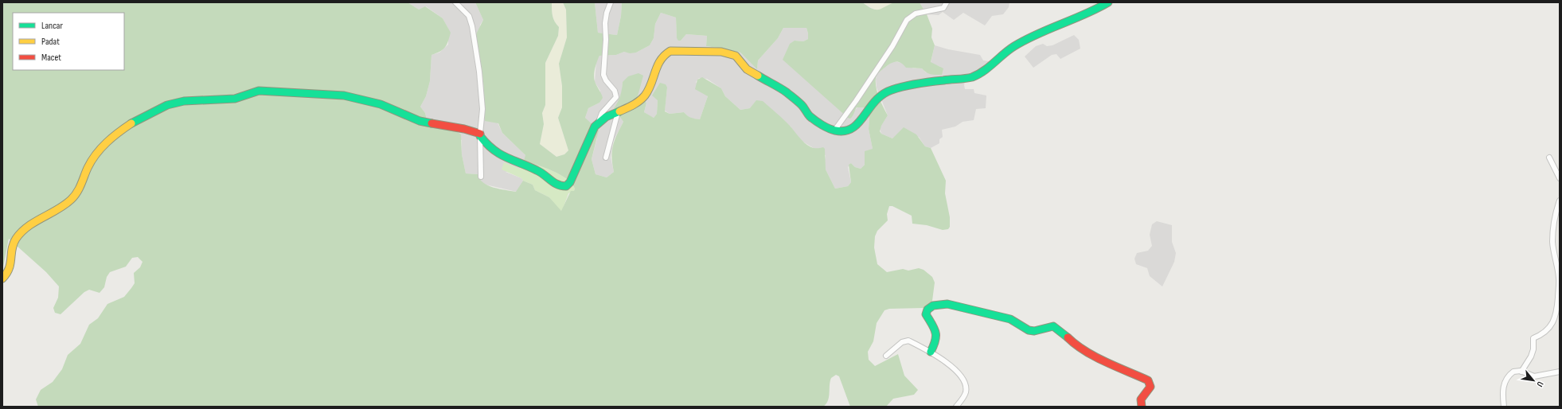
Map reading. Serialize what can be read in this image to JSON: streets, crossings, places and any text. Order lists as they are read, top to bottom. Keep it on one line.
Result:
{"legend":["Lancar","Padat","Macet"],"north":"bottom right"}
